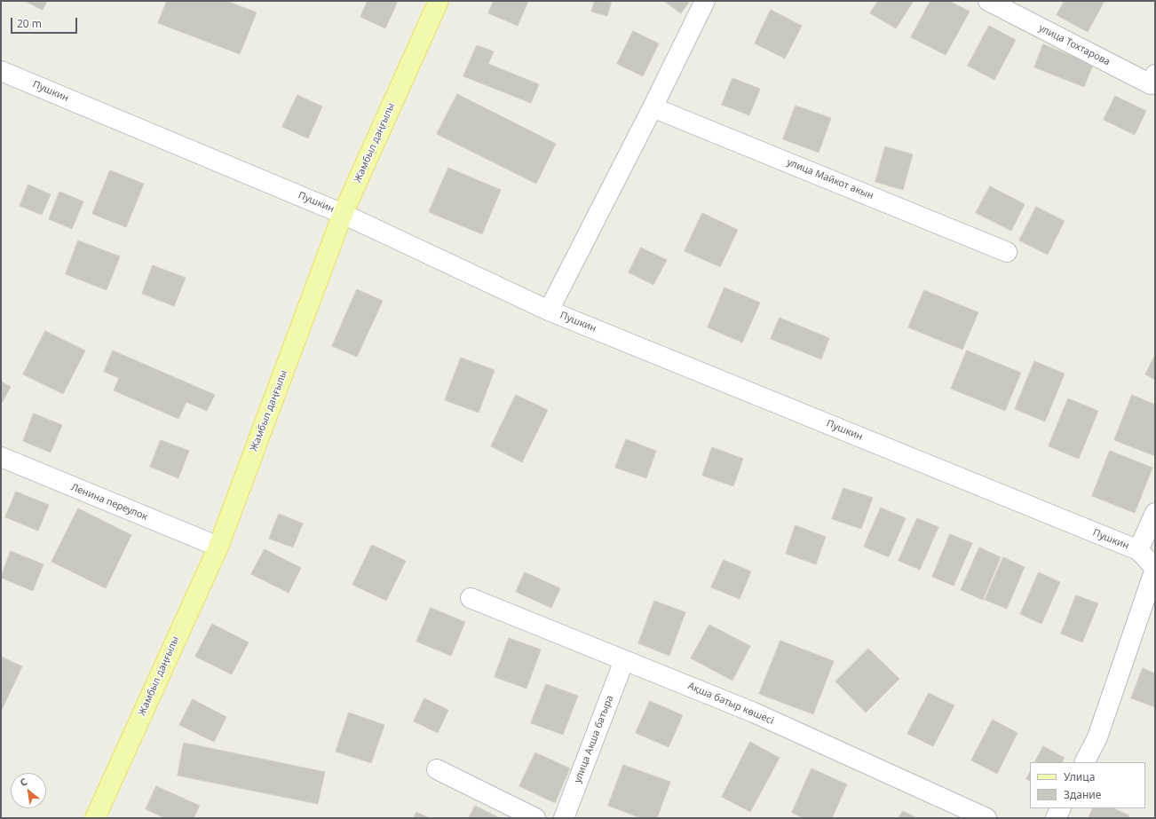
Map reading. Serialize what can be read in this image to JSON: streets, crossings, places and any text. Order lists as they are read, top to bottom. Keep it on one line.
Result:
{"streets":{"main road":["Жамбыл даңғылы"],"street":["улица Тохтарова","Пушкин","улица Майкот акын","Ленина переулок","Ақша батыр көшесі","улица Акша батыра"]},"crossings":[["Пушкин","Жамбыл даңғылы"],["Жамбыл даңғылы","Ленина переулок"],["Ақша батыр көшесі","улица Акша батыра"]],"legend":["Улица","Здание"],"scale_bar":"20 m","north":"top left"}
